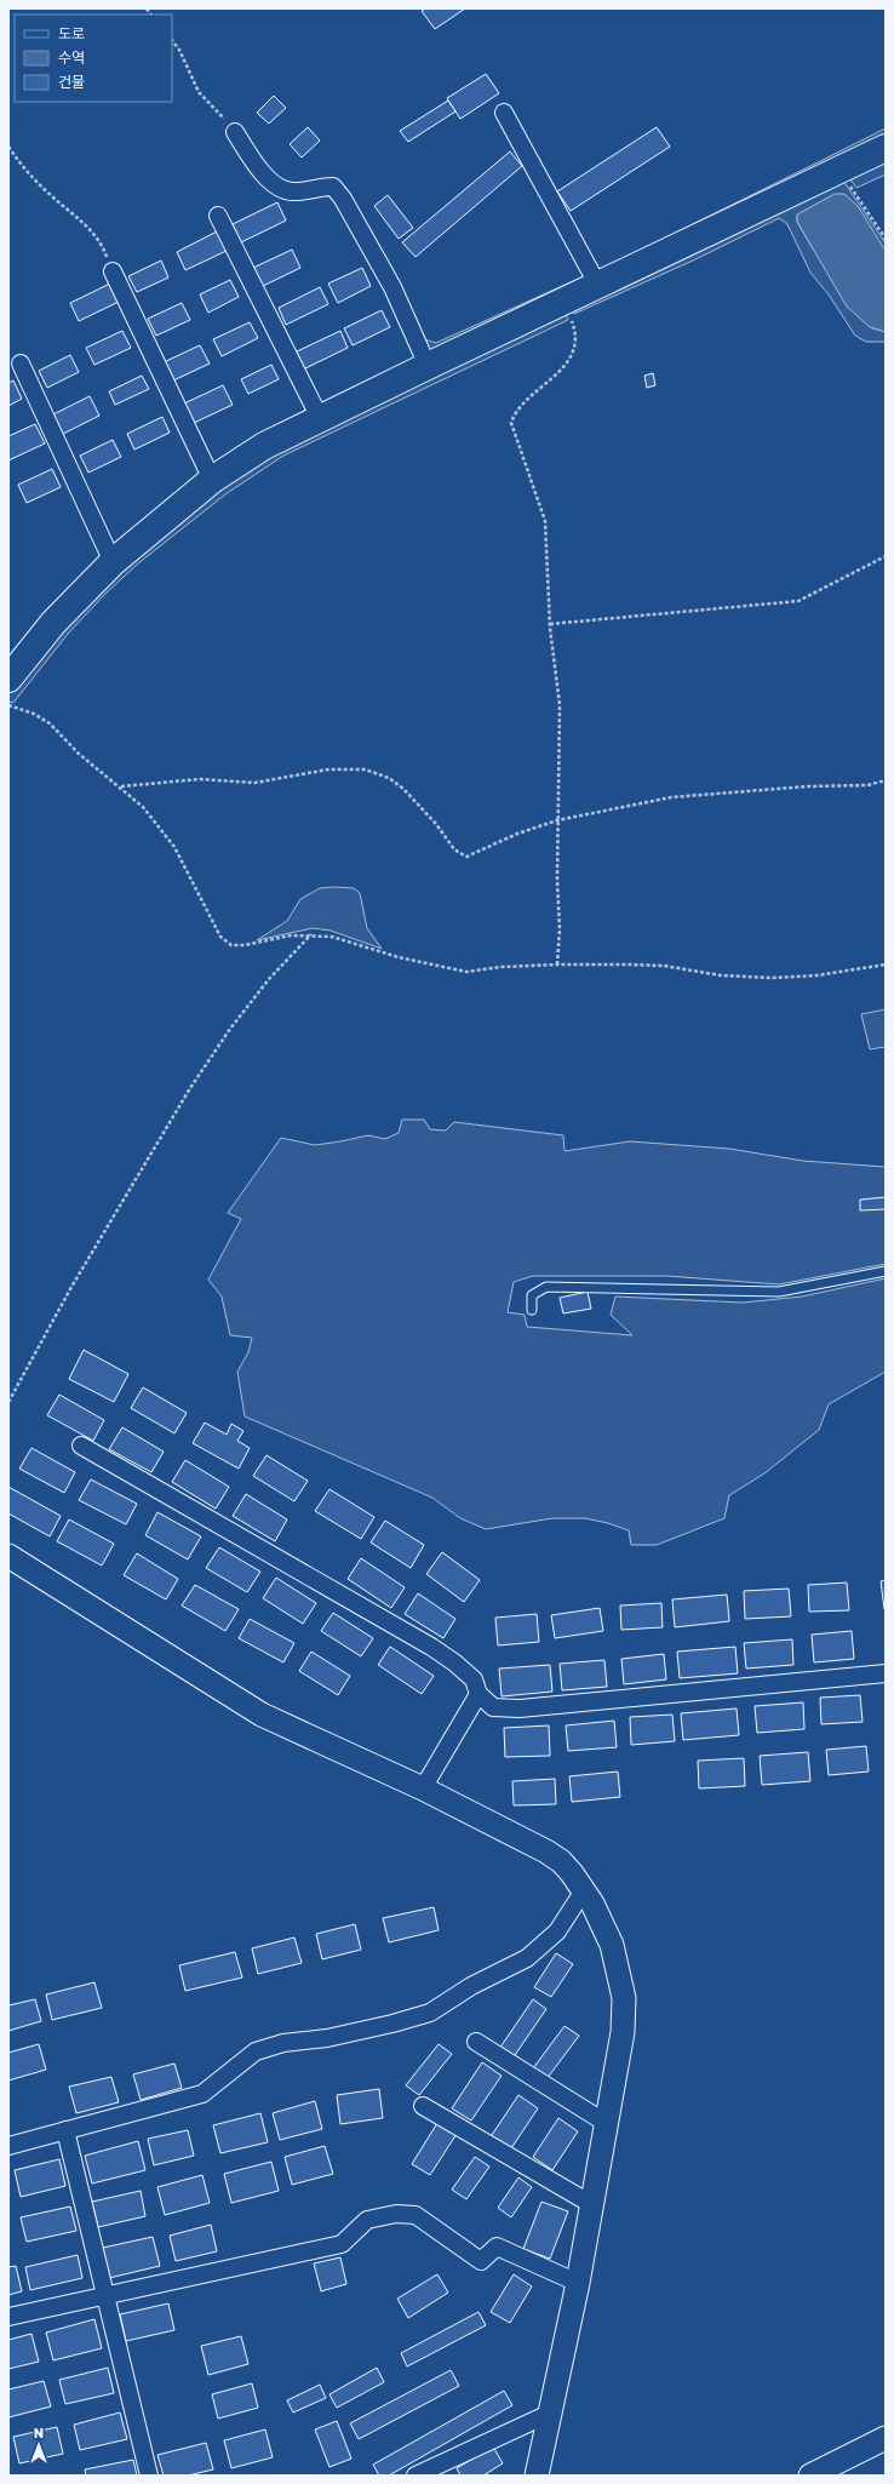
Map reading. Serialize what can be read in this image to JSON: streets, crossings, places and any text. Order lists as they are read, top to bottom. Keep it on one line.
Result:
{"legend":["도로","수역","건물"],"north":"top"}
